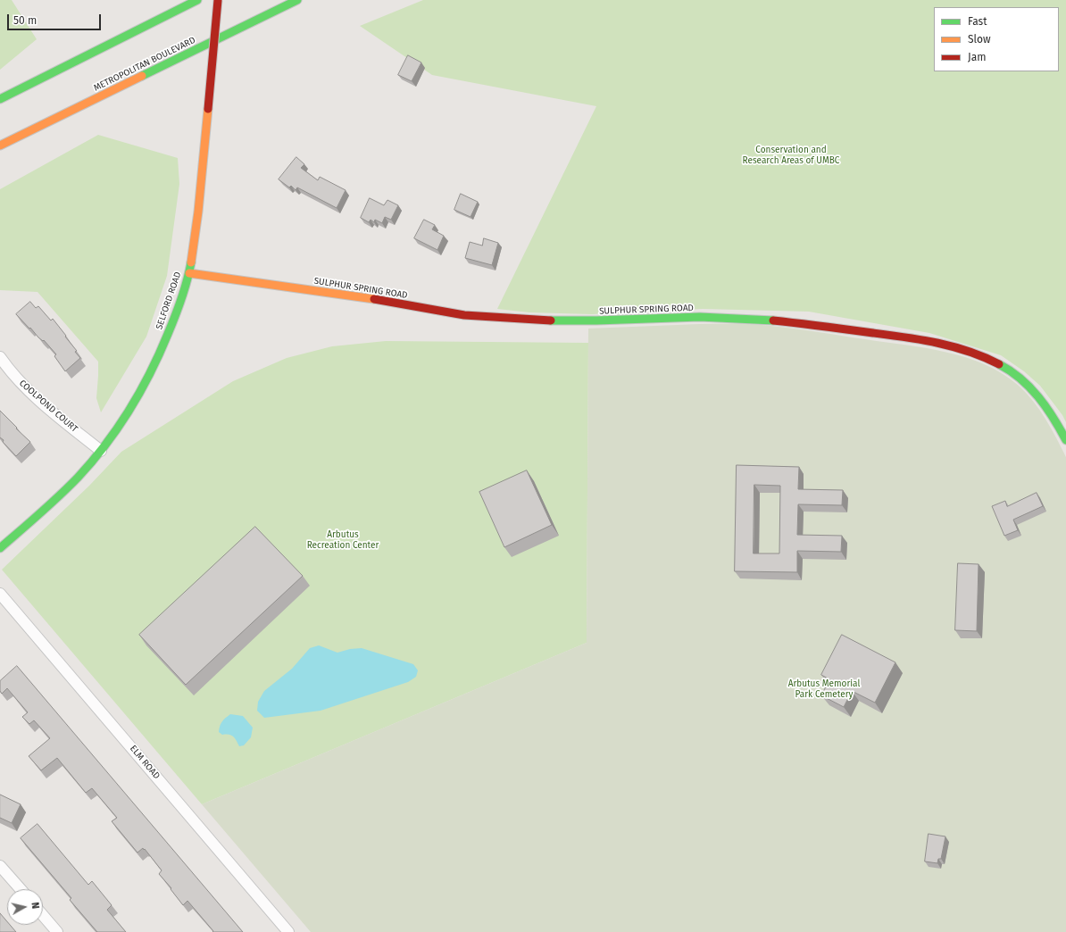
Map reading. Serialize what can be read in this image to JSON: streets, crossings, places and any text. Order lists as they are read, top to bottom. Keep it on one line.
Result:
{"streets":{"main road":["METROPOLITAN BOULEVARD","SULPHUR SPRING ROAD","SELFORD ROAD"],"street":["COOLPOND COURT","ELM ROAD"]},"crossings":[["SULPHUR SPRING ROAD","SELFORD ROAD"],["SELFORD ROAD","COOLPOND COURT"]],"parks":["Conservation and Research Areas of UMBC","Arbutus Recreation Center","Arbutus Memorial Park Cemetery"],"legend":["Fast","Slow","Jam"],"scale_bar":"50 m","north":"right"}
